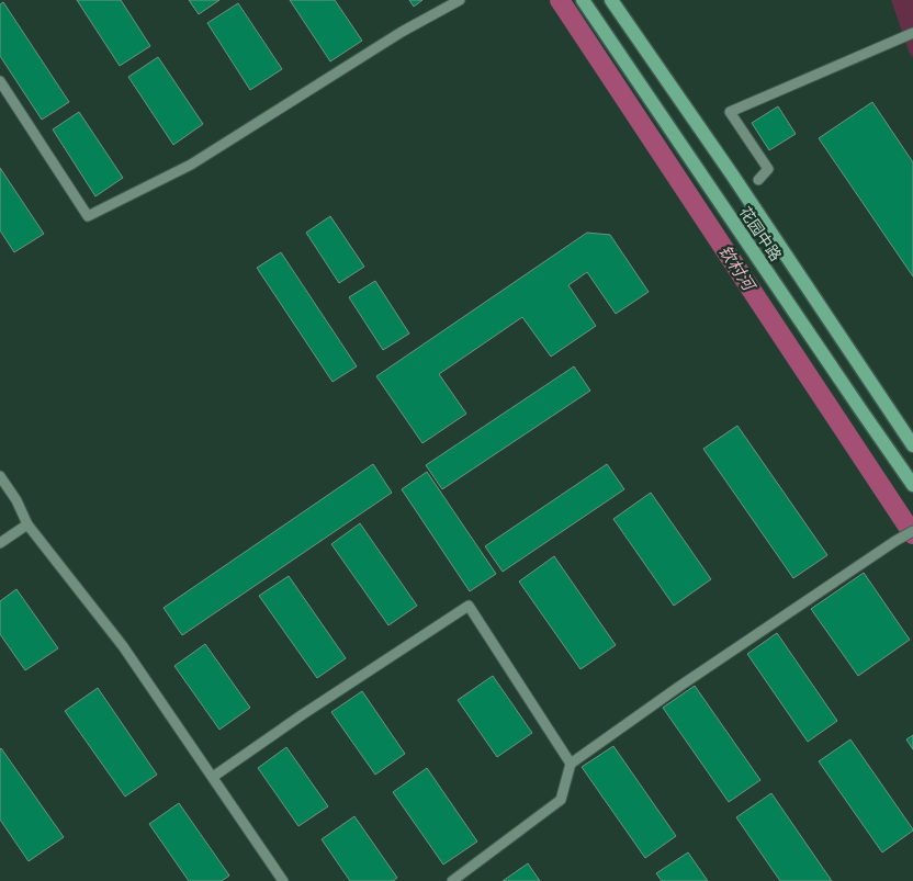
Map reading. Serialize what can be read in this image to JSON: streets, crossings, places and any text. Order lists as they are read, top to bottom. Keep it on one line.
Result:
{"streets":{"main road":["花园中路"]},"water":["钦村河"]}
